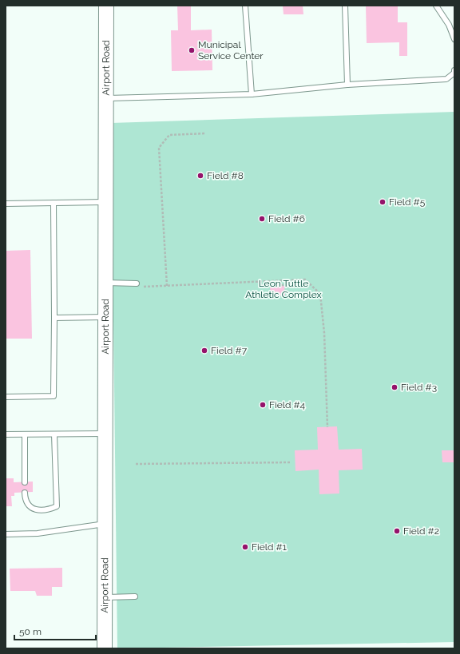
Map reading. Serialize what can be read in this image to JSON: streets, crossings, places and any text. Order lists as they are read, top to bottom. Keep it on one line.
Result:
{"streets":{"street":["Airport Road"]},"parks":["Leon Tuttle Athletic Complex"],"places":["Municipal Service Center","Field #8","Field #5","Field #6","Field #7","Field #3","Field #4","Field #2","Field #1"],"scale_bar":"50 m"}
